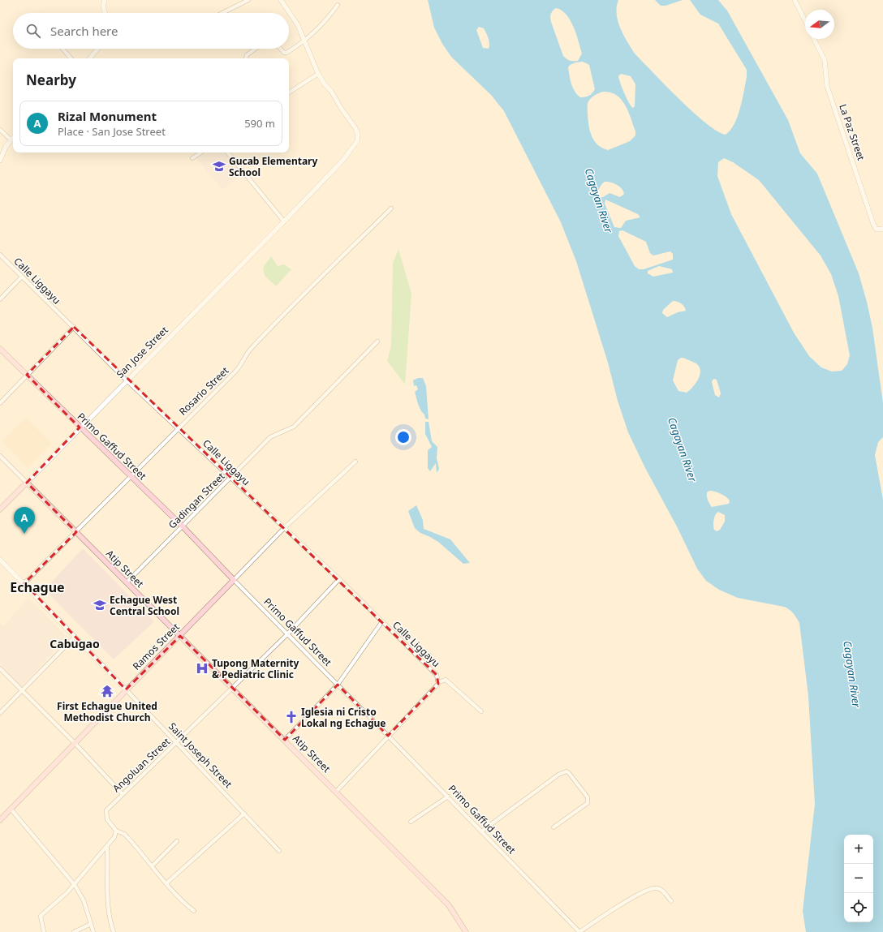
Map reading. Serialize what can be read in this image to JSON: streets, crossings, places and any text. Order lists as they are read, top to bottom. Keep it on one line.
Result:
{"streets":{"main road":["San Jose Street","Primo Gaffud Street","Atip Street","Ramos Street"],"street":["La Paz Street","Calle Liggayu","Rosario Street","Gadingan Street","Saint Joseph Street","Angoluan Street"]},"crossings":[["Calle Liggayu","San Jose Street"],["Calle Liggayu","Rosario Street"],["Calle Liggayu","Gadingan Street"],["Calle Liggayu","Ramos Street"],["Calle Liggayu","Angoluan Street"],["San Jose Street","Primo Gaffud Street"],["San Jose Street","Atip Street"],["Rosario Street","Primo Gaffud Street"],["Rosario Street","Atip Street"],["Rosario Street","Saint Joseph Street"],["Primo Gaffud Street","Gadingan Street"],["Primo Gaffud Street","Ramos Street"],["Primo Gaffud Street","Angoluan Street"],["Gadingan Street","Atip Street"],["Atip Street","Ramos Street"],["Atip Street","Angoluan Street"],["Ramos Street","Saint Joseph Street"],["Saint Joseph Street","Angoluan Street"]],"districts":["Echague","Cabugao"],"water":["Cagayan River"],"places":{"school or university":["Gucab Elementary School","Echague West Central School"],"hospital":["Tupong Maternity & Pediatric Clinic"],"temple":["First Echague United Methodist Church"],"church":["Iglesia ni Cristo Lokal ng Echague"]},"north":"left","page":{"search":"Search here","heading":"Nearby","list":[{"mark":"A","name":"Rizal Monument","note":"Place · San Jose Street","value":"590 m"}],"pins":"A","map_buttons":["+","−"]}}
